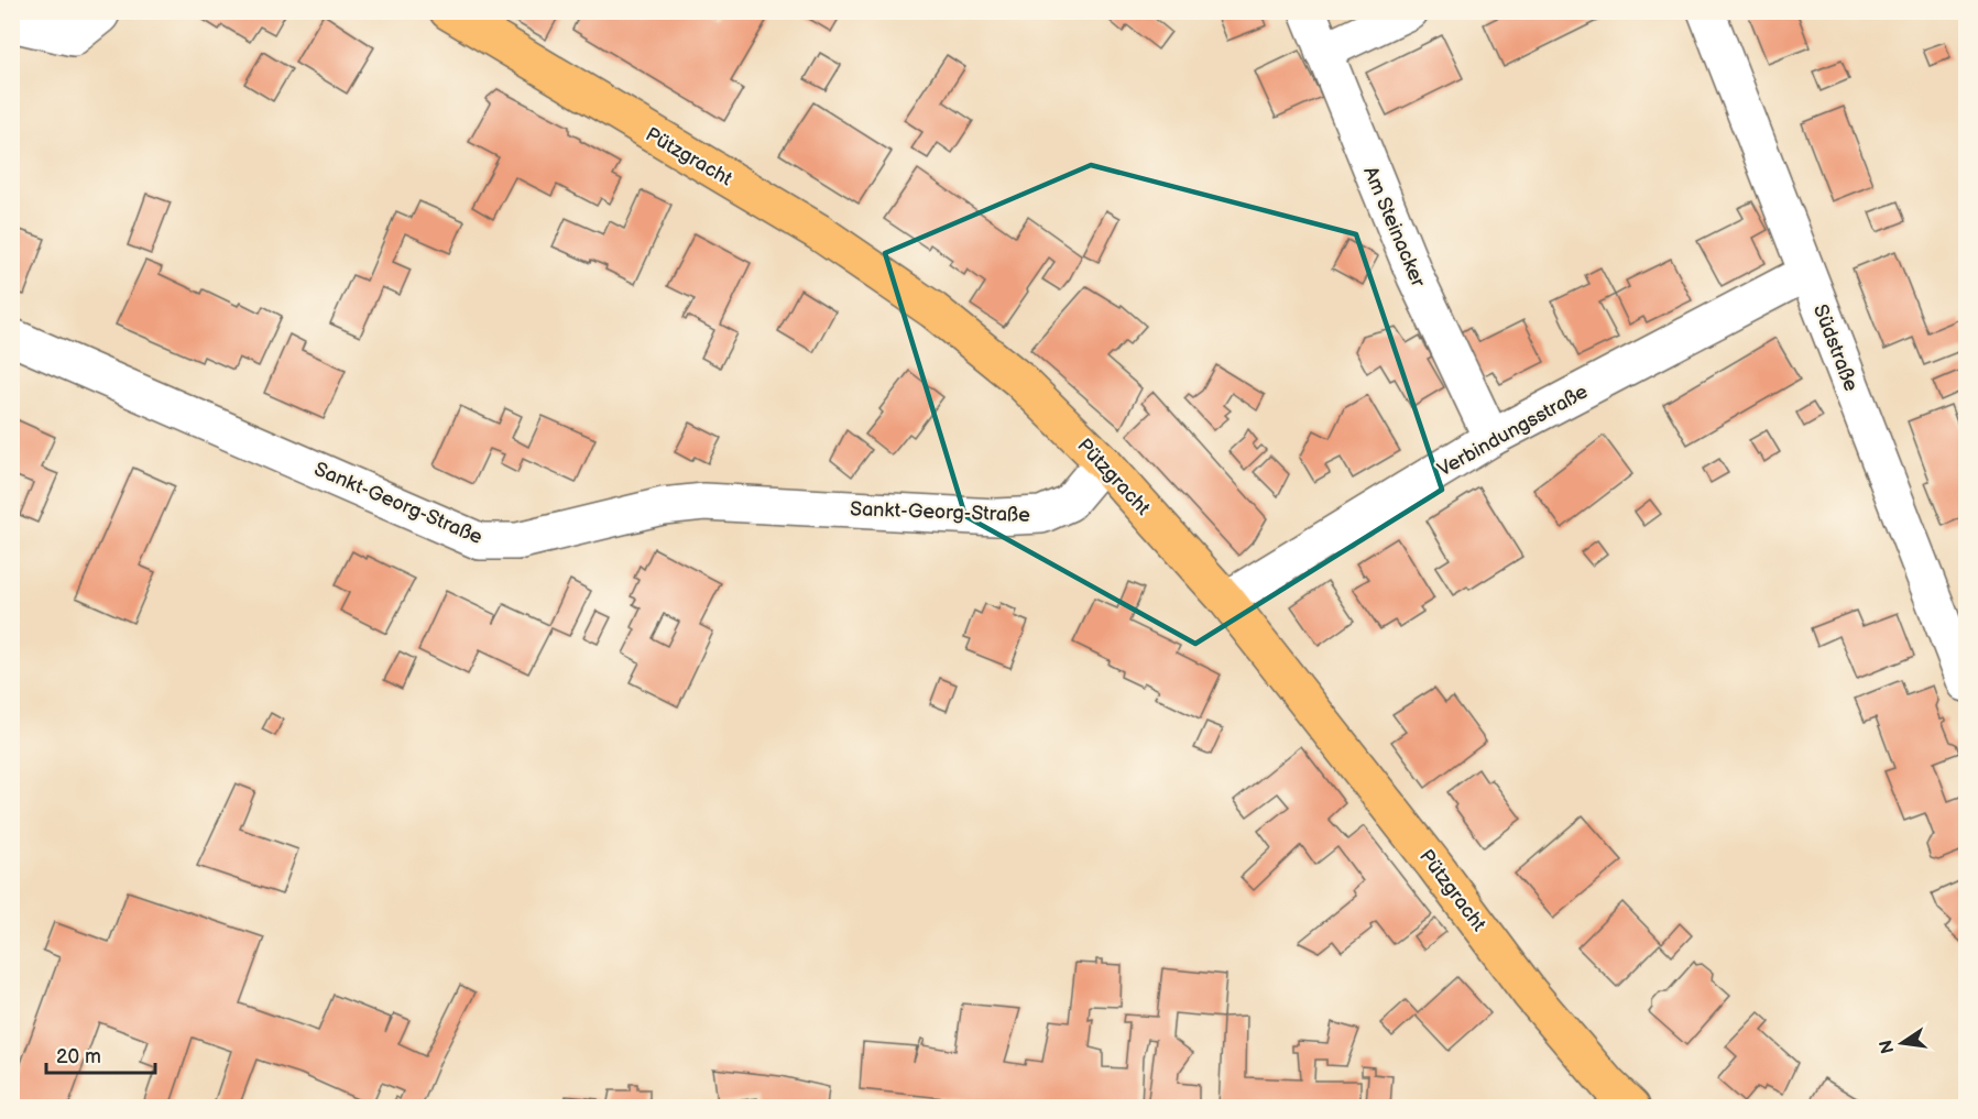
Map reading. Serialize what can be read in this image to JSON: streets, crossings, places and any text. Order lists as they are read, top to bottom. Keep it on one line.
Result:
{"streets":{"main road":["Pützgracht"],"street":["Am Steinacker","Südstraße","Verbindungsstraße","Sankt-Georg-Straße"]},"crossings":[["Pützgracht","Verbindungsstraße"],["Pützgracht","Sankt-Georg-Straße"],["Am Steinacker","Verbindungsstraße"],["Südstraße","Verbindungsstraße"]],"scale_bar":"20 m","north":"left"}
